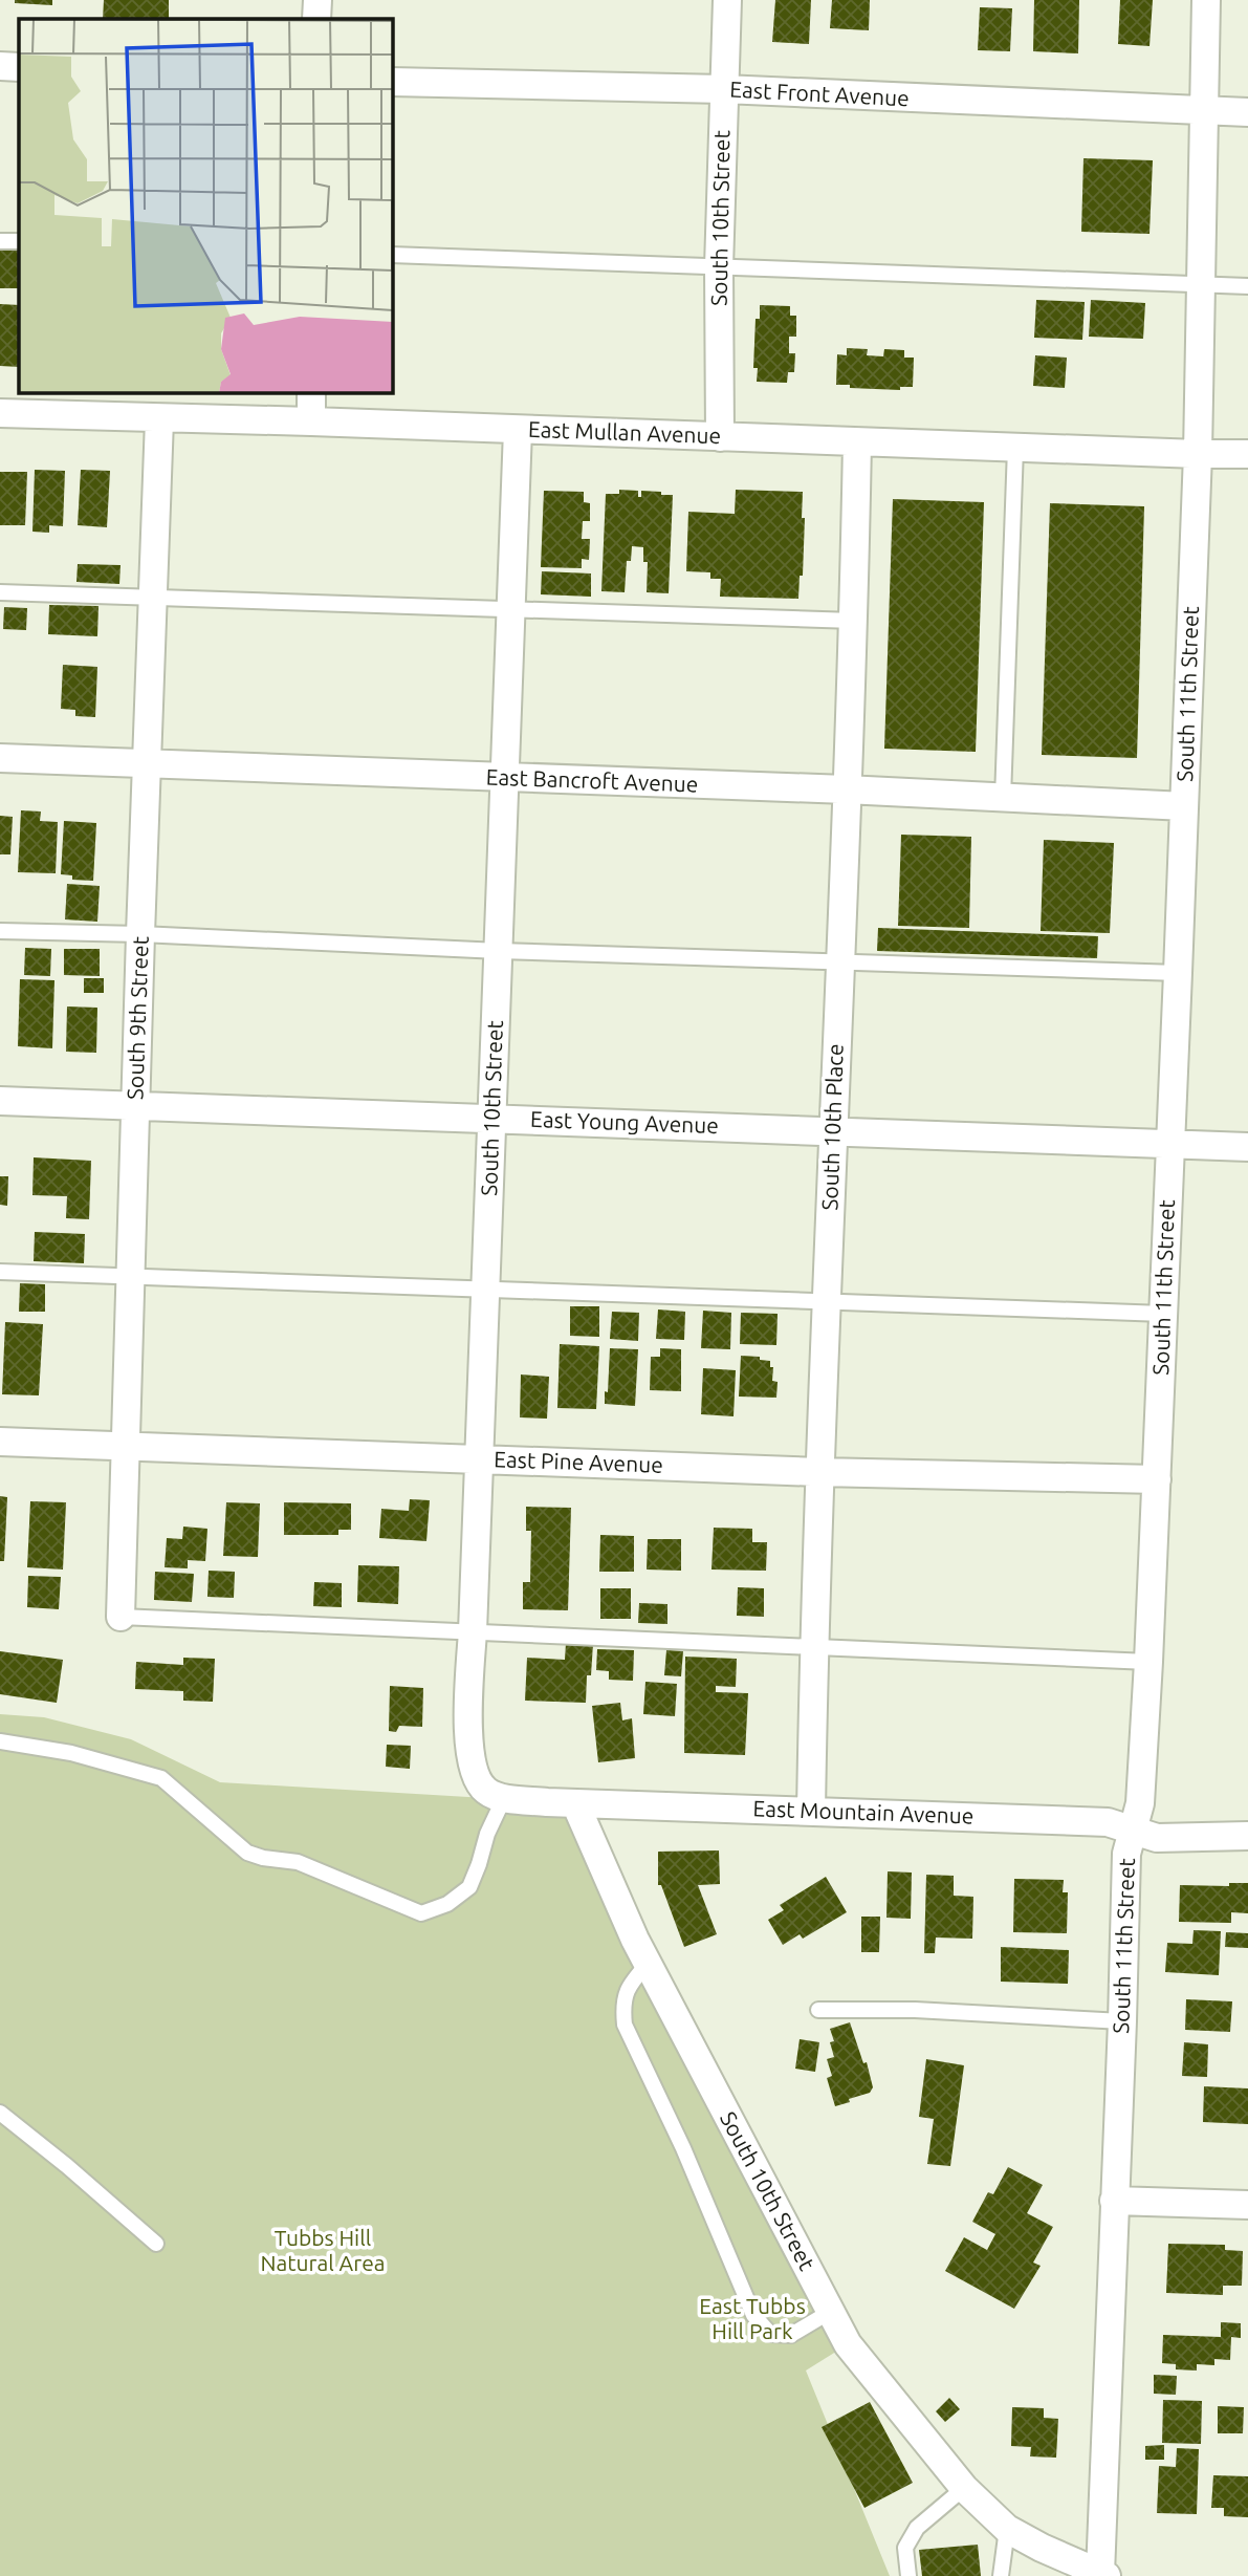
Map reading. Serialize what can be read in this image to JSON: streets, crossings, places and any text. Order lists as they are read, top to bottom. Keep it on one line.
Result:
{"streets":{"street":["East Front Avenue","South 10th Street","East Mullan Avenue","South 11th Street","East Bancroft Avenue","South 9th Street","East Young Avenue","South 10th Place","East Pine Avenue","East Mountain Avenue"]},"crossings":[["East Front Avenue","South 10th Street"],["East Front Avenue","South 11th Street"],["South 10th Street","East Mullan Avenue"],["South 10th Street","South 11th Street"],["South 10th Street","East Bancroft Avenue"],["South 10th Street","East Young Avenue"],["South 10th Street","East Pine Avenue"],["South 10th Street","East Mountain Avenue"],["East Mullan Avenue","South 11th Street"],["East Mullan Avenue","South 9th Street"],["East Mullan Avenue","South 10th Place"],["South 11th Street","East Bancroft Avenue"],["South 11th Street","East Young Avenue"],["South 11th Street","East Pine Avenue"],["South 11th Street","East Mountain Avenue"],["East Bancroft Avenue","South 9th Street"],["East Bancroft Avenue","South 10th Place"],["South 9th Street","East Young Avenue"],["South 9th Street","East Pine Avenue"],["East Young Avenue","South 10th Place"],["South 10th Place","East Pine Avenue"],["South 10th Place","East Mountain Avenue"]],"parks":["Tubbs Hill Natural Area","East Tubbs Hill Park"]}
